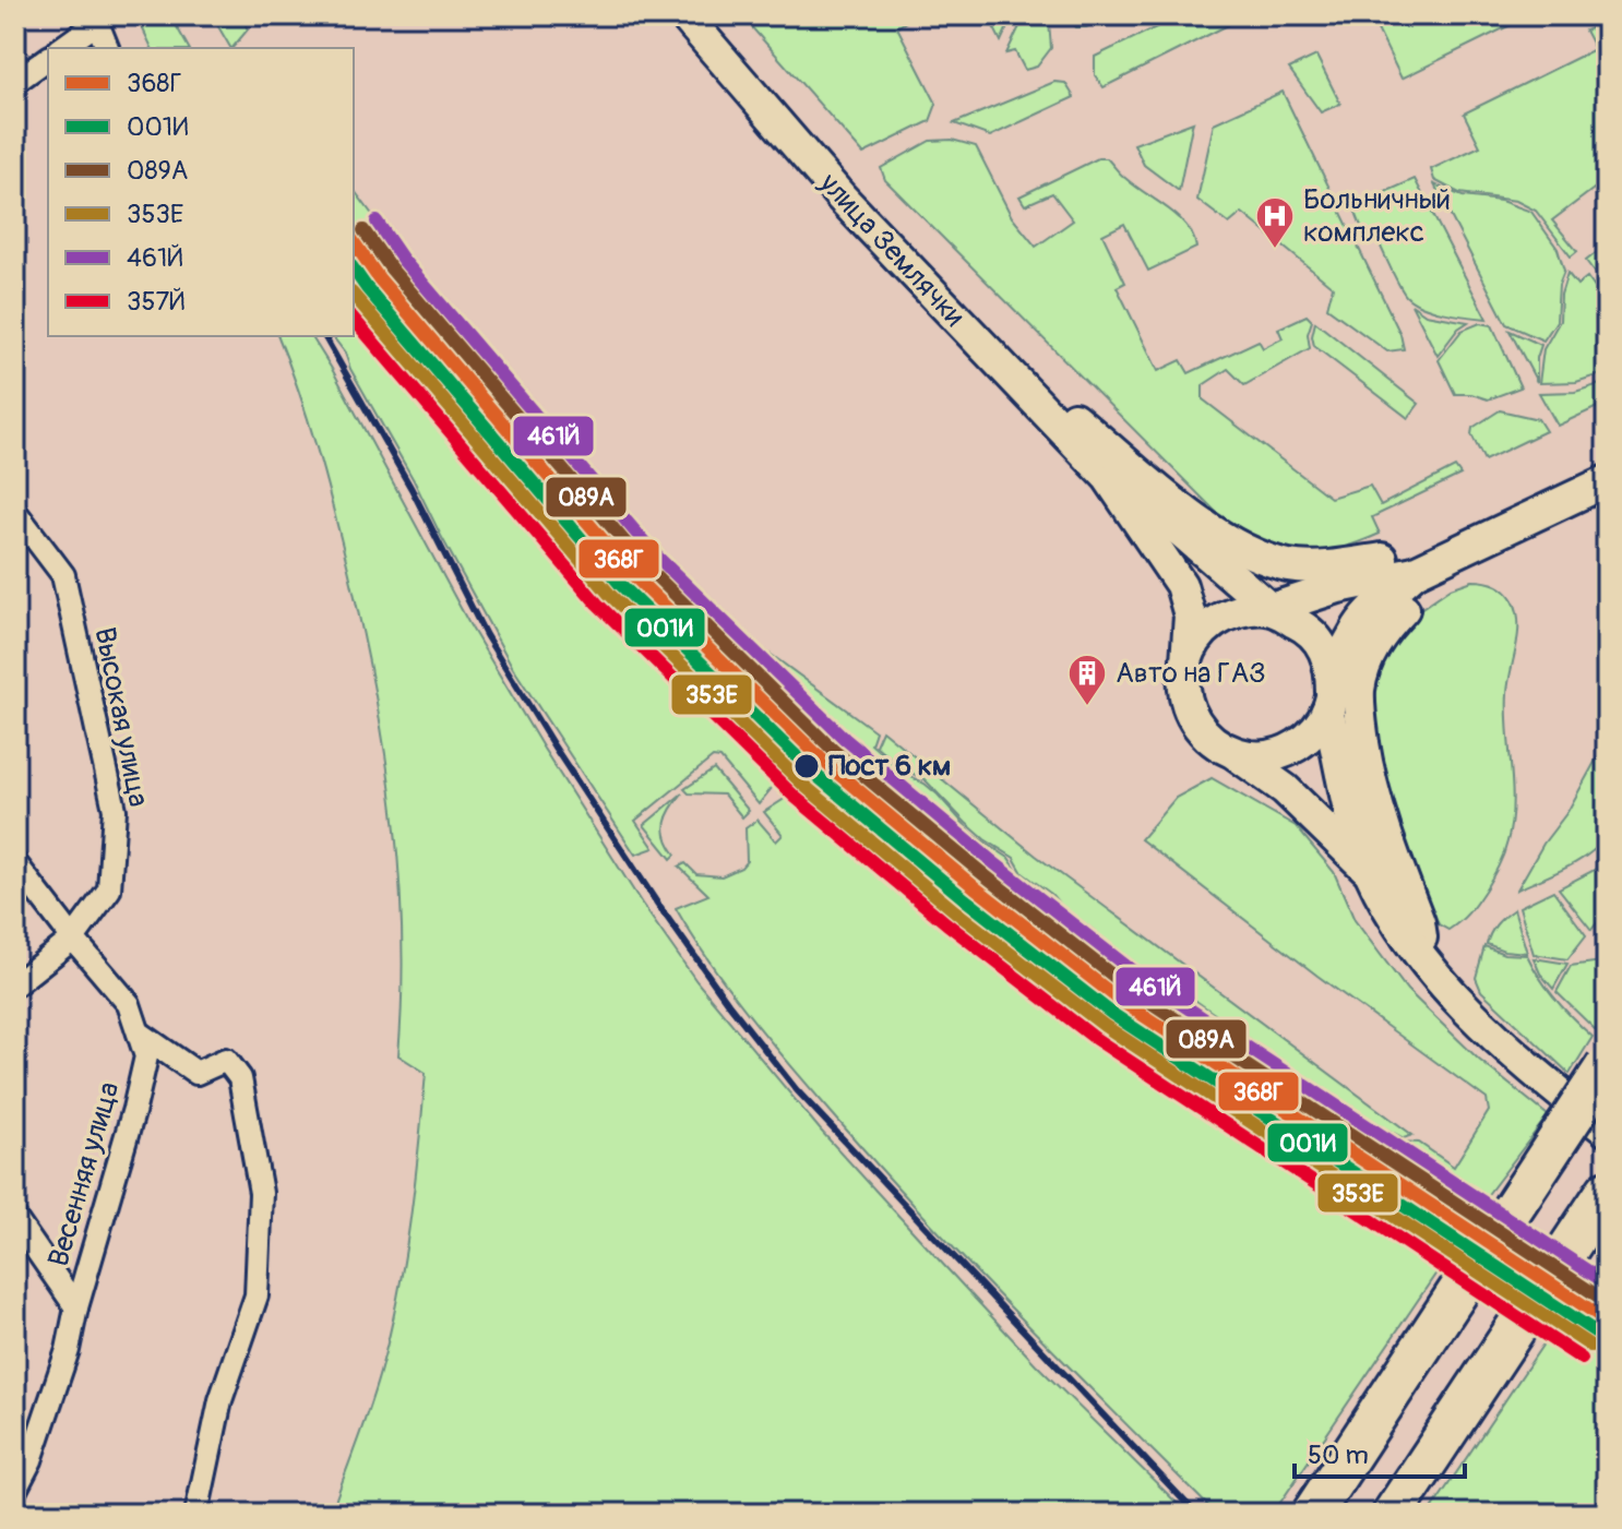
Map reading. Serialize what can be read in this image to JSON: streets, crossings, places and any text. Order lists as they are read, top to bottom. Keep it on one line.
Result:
{"streets":{"main road":["улица Землячки"],"street":["Высокая улица","Весенняя улица"]},"crossings":[["Высокая улица","Весенняя улица"]],"places":{"hospital":["Больничный комплекс"],"building":["Авто на ГАЗ"],"other":["Пост 6 км"]},"lines":["transit line 461Й","transit line 089А","transit line 368Г","transit line 001И","transit line 353Е","transit line 357Й"],"legend":["368Г","001И","089А","353Е","461Й","357Й"],"scale_bar":"50 m"}
